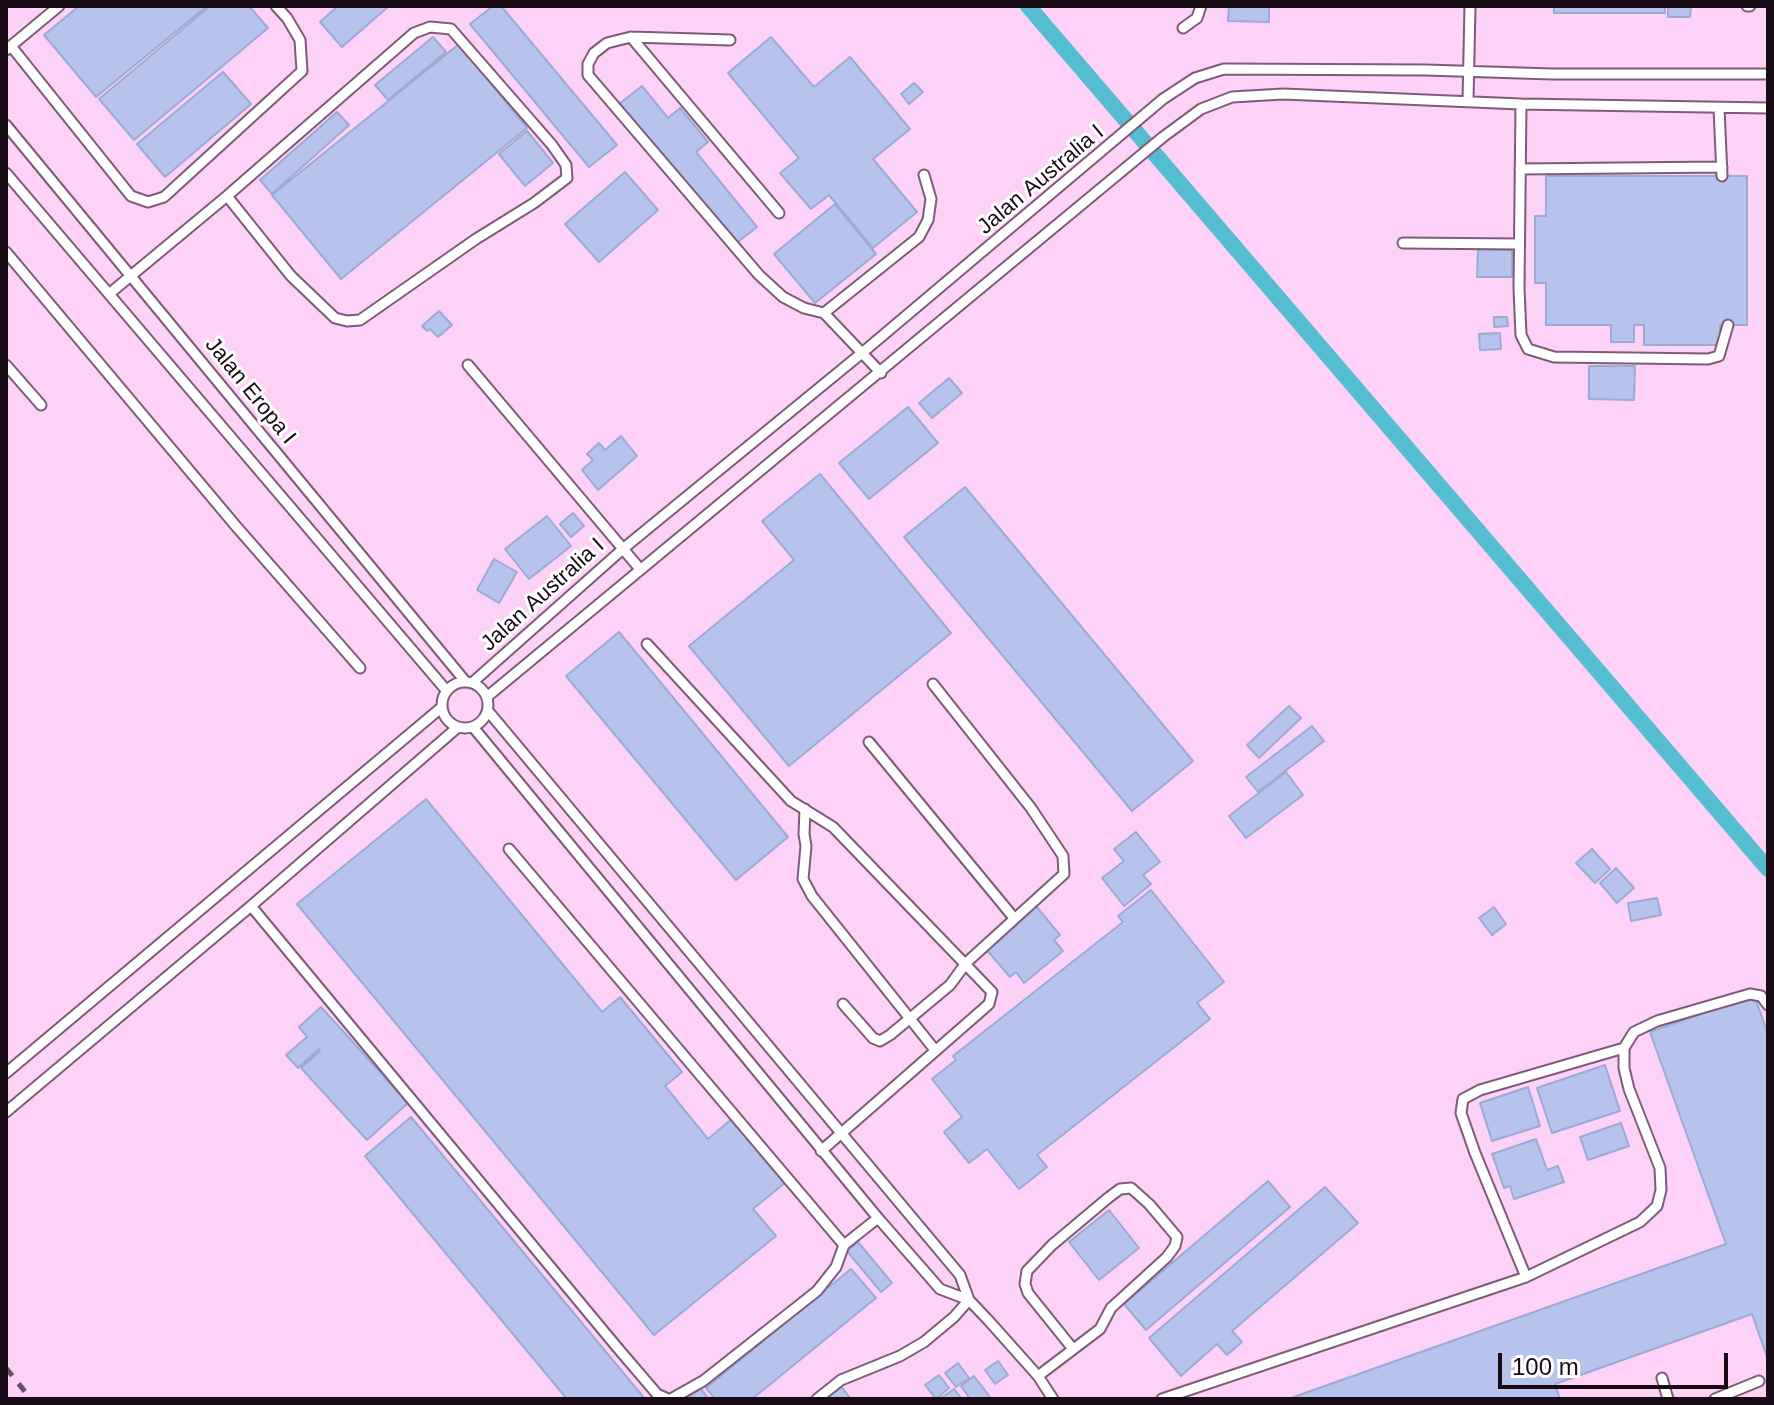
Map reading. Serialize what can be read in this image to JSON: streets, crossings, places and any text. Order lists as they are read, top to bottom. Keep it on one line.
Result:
{"streets":{"lane":["Jalan Australia I","Jalan Eropa I"]},"crossings":[["Jalan Australia I","Jalan Eropa I"]],"scale_bar":"100 m"}
